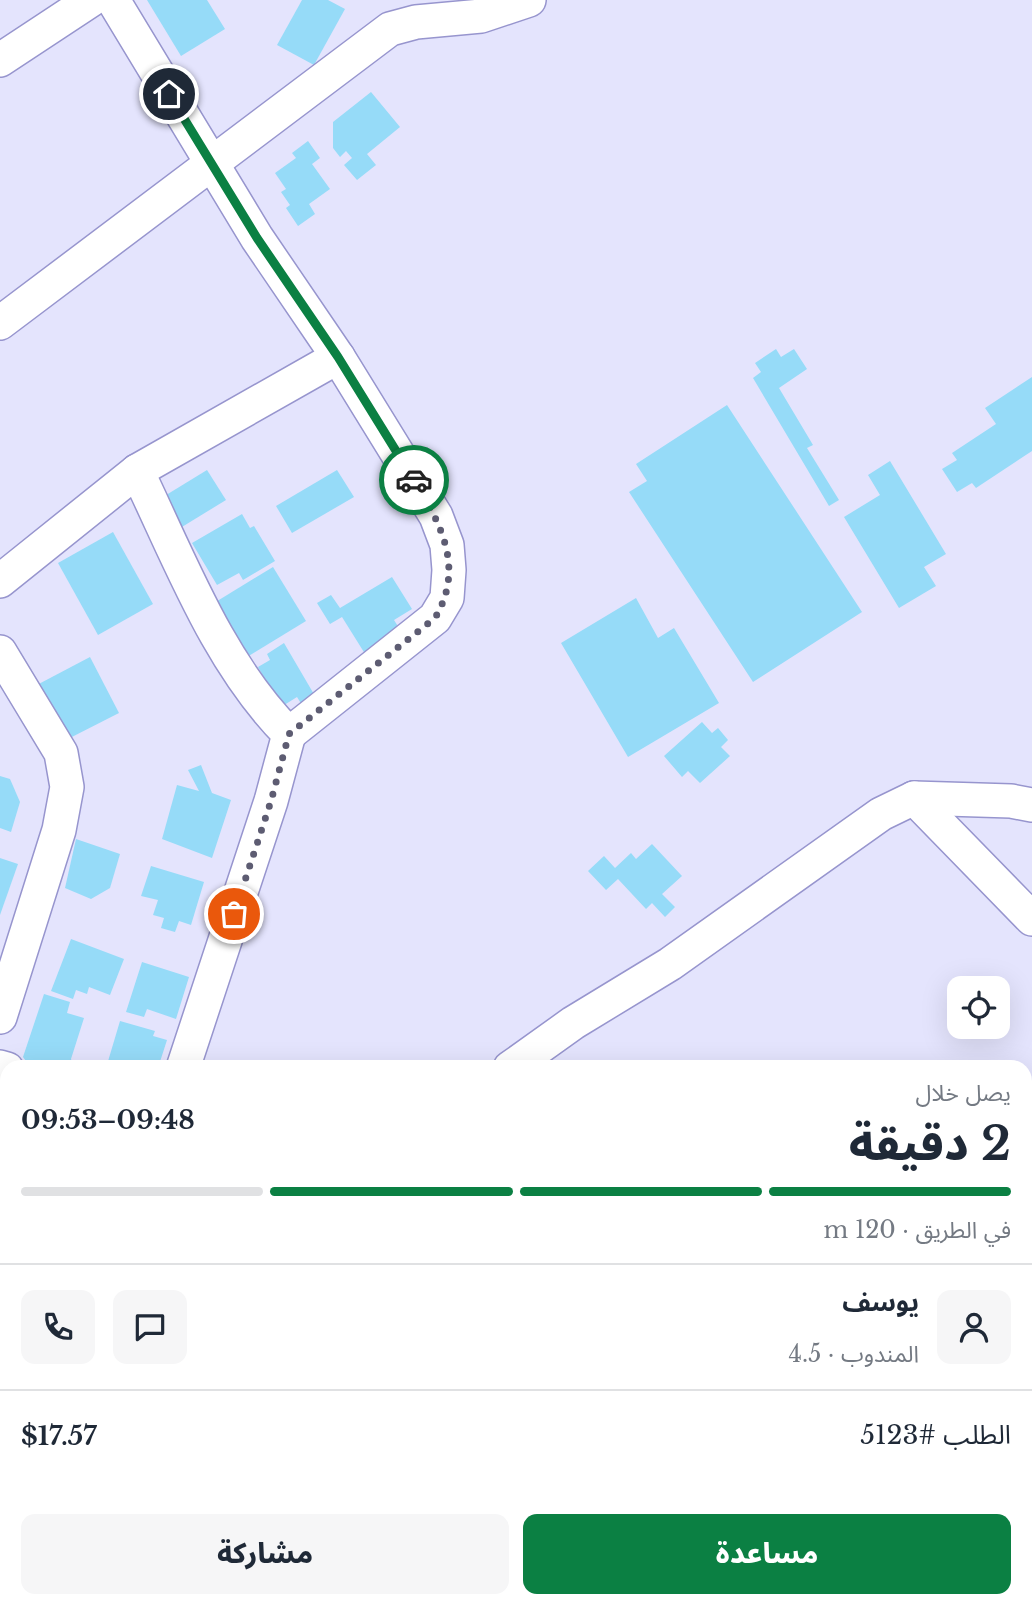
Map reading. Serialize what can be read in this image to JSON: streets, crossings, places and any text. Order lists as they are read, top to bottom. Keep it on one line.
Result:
{"page":{"heading":["2 دقيقة","يصل خلال","09:48–09:53"],"panel":["يوسف","المندوب · 4.5","الطلب #5123","$17.57"],"bar":"في الطريق · 120 m","buttons":["مساعدة","مشاركة"]}}
